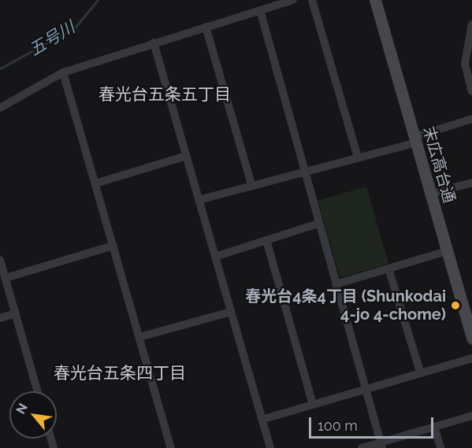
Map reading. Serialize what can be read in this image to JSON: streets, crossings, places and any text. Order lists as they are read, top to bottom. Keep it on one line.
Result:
{"streets":{"street":["末広高台通"]},"districts":["春光台五条五丁目","春光台五条四丁目"],"water":["五号川"],"places":["春光台4条4丁目 (Shunkodai 4-jo 4-chome)"],"scale_bar":"100 m","north":"top left"}
